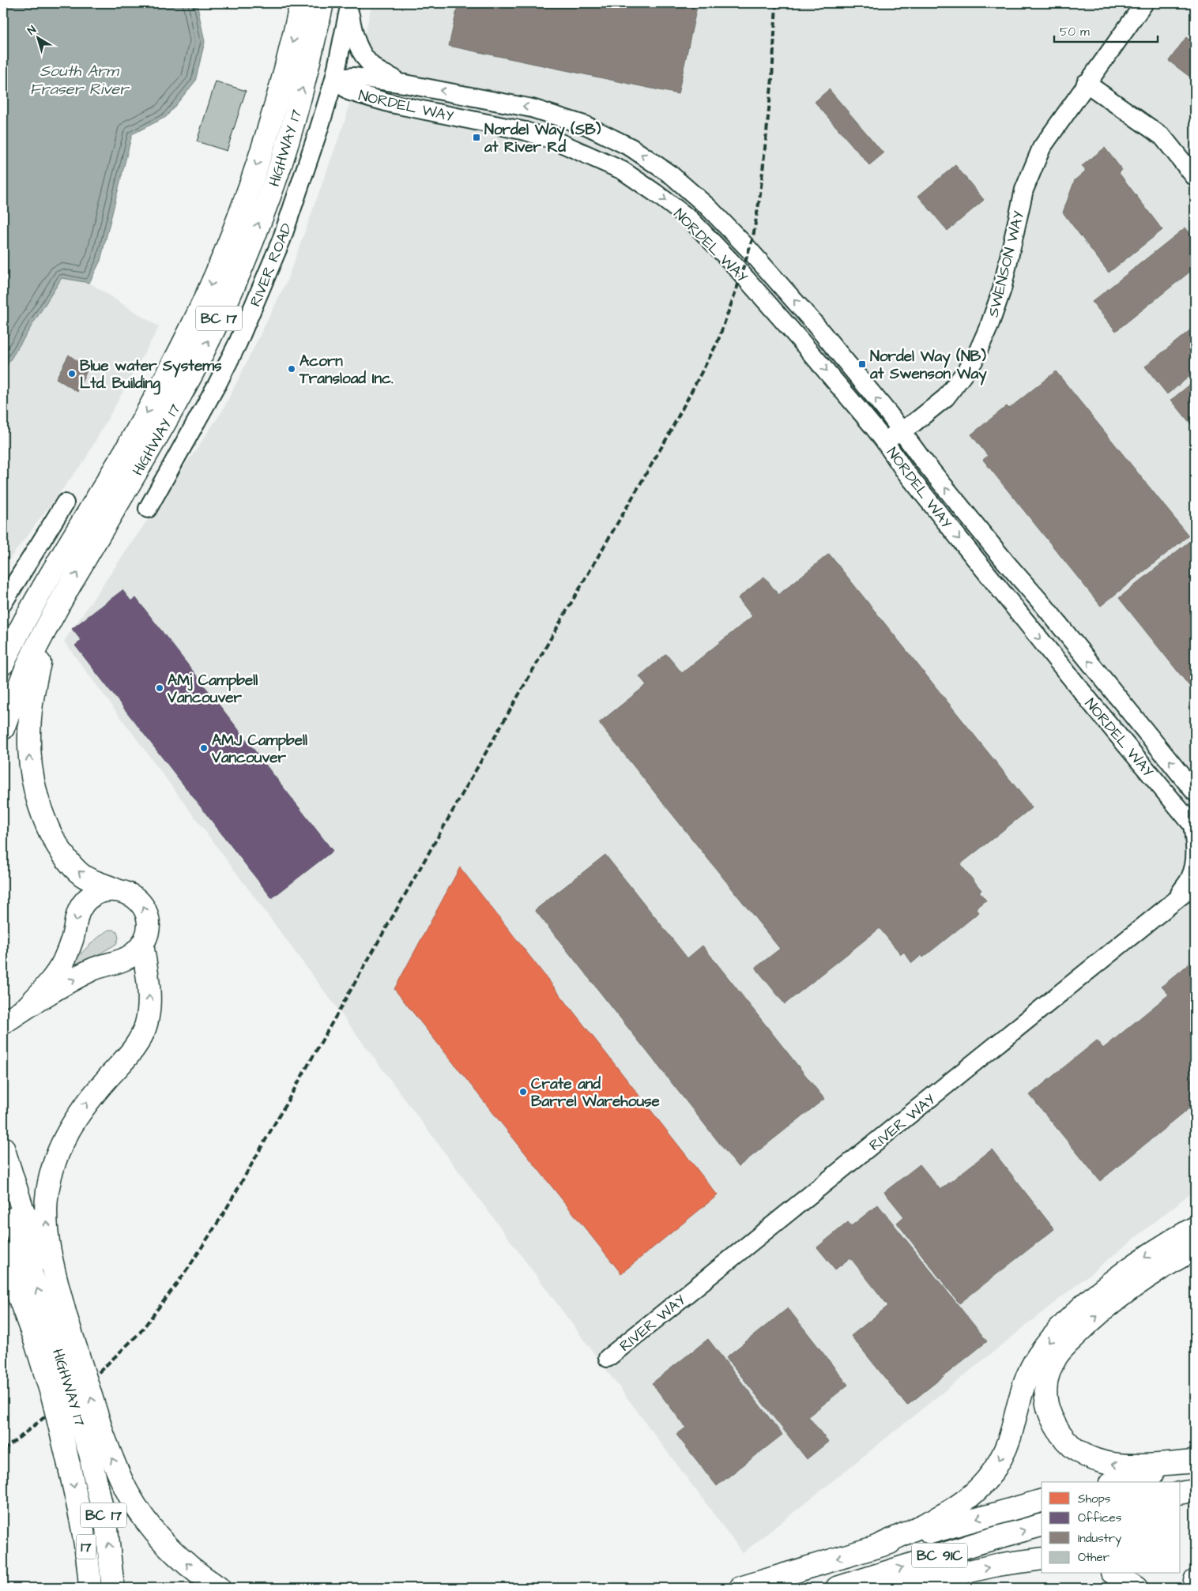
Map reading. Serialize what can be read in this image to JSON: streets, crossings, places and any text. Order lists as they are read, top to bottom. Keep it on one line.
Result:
{"streets":{"main road":["HIGHWAY 17","BC 17","17","BC 91C"],"street":["NORDEL WAY","SWENSON WAY","RIVER ROAD","RIVER WAY"]},"crossings":[["NORDEL WAY","SWENSON WAY"],["NORDEL WAY","RIVER ROAD"],["HIGHWAY 17","BC 17"]],"water":["South Arm Fraser River"],"places":{"transit":["Nordel Way (SB) at River Rd","Nordel Way (NB) at Swenson Way"],"other":["Acorn Transload Inc.","Blue water Systems Ltd. Building","AMj Campbell Vancouver","AMJ Campbell Vancouver","Crate and Barrel Warehouse"]},"legend":["Shops","Offices","Industry","Other"],"scale_bar":"50 m","north":"top left"}
